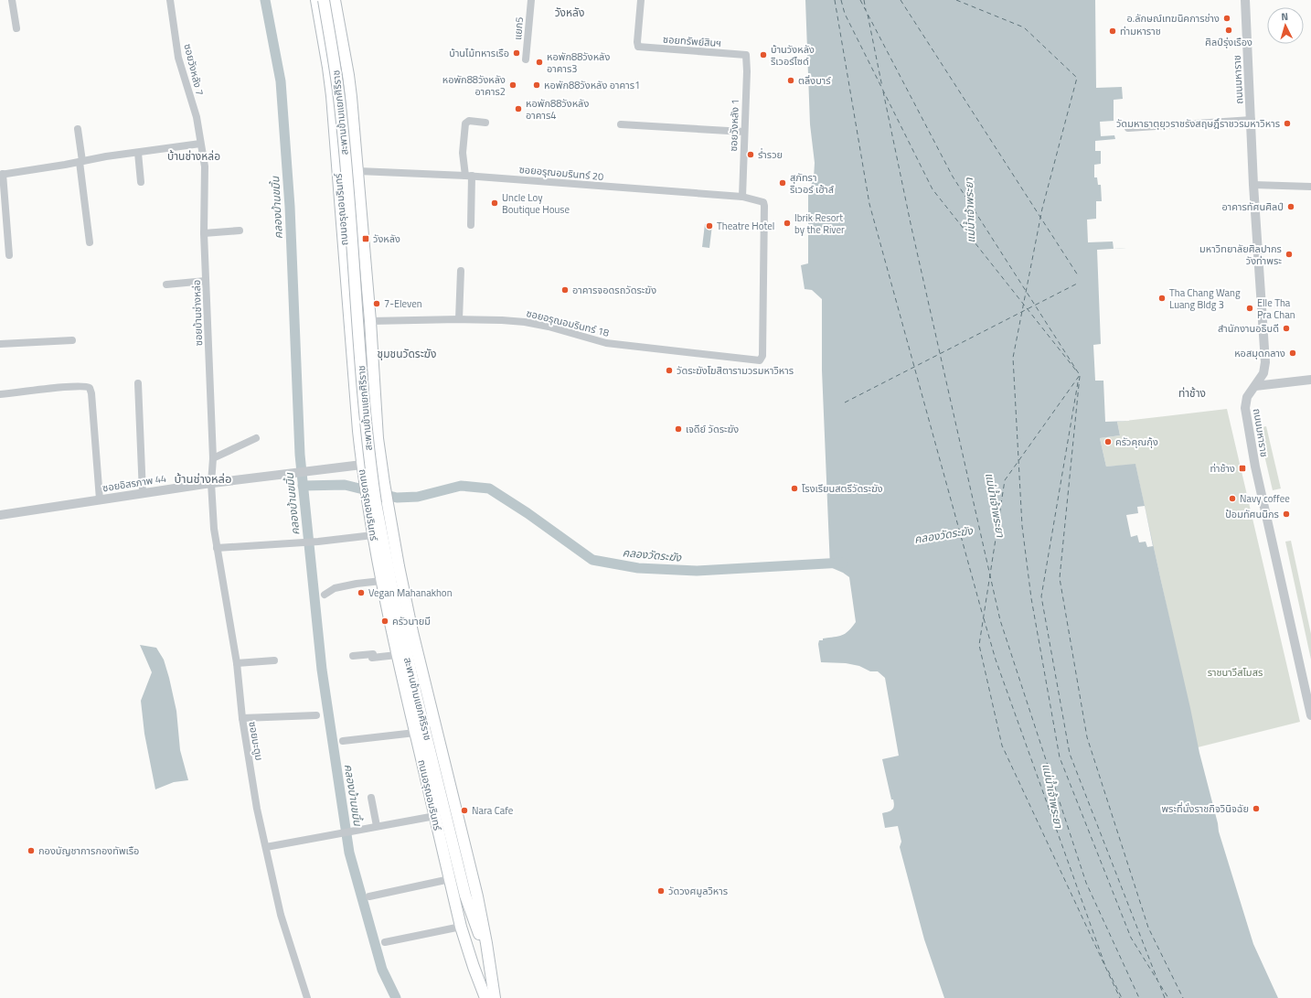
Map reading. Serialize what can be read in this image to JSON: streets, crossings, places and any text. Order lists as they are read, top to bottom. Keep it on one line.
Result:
{"streets":{"main road":["สะพานข้ามแยกศิริราช","ถนนอรุณอมรินทร์"],"street":["แยก5","ซอยทรัพย์สินฯ","ซอยวังหลัง 7","ถนนมหาราช","ซอยวังหลัง 1","ซอยอรุณอมรินทร์ 20","ซอยบ้านช่างหล่อ","ซอยอรุณอมรินทร์ 18","ซอยอิสรภาพ 44","ซอยมะตูม"]},"crossings":[["ซอยทรัพย์สินฯ","ซอยวังหลัง 1"],["ซอยวังหลัง 7","ซอยบ้านช่างหล่อ"],["สะพานข้ามแยกศิริราช","ถนนอรุณอมรินทร์"],["ซอยวังหลัง 1","ซอยอรุณอมรินทร์ 20"],["ซอยอรุณอมรินทร์ 20","ถนนอรุณอมรินทร์"],["ซอยอรุณอมรินทร์ 20","ซอยอรุณอมรินทร์ 18"],["ถนนอรุณอมรินทร์","ซอยอรุณอมรินทร์ 18"],["ถนนอรุณอมรินทร์","ซอยอิสรภาพ 44"],["ซอยบ้านช่างหล่อ","ซอยอิสรภาพ 44"],["ซอยบ้านช่างหล่อ","ซอยมะตูม"],["ซอยอิสรภาพ 44","ซอยมะตูม"]],"districts":["วังหลัง","บ้านช่างหล่อ","ชุมชนวัดระฆัง","ท่าช้าง","บ้านช่างหล่อ"],"water":["คลองบ้านขมิ้น","แม่น้ำเจ้าพระยา","คลองวัดระฆัง"],"parks":["ราชนาวีสโมสร"],"places":{"other":["อ.ลักษณ์เทฆนิคการช่าง","ศิลป์รุ่งเรือง","ท่ามหาราช","บ้านไม้ทหารเรือ","บ้านวังหลัง ริเวอร์ไซด์","หอพัก88วังหลัง อาคาร3","ตลิ่งบาร์","หอพัก88วังหลัง อาคาร2","หอพัก88วังหลัง อาคาร1","หอพัก88วังหลัง อาคาร4","วัดมหาธาตุยุวราชรังสฤษฎิ์ราชวรมหาวิหาร","ร่ำรวย","สุภัทรา ริเวอร์ เฮ้าส์","Uncle Loy Boutique House","อาคารทัศนศิลป์","Ibrik Resort by the River","Theatre Hotel","มหาวิทยาลัยศิลปากร วังท่าพระ","อาคารจอดรถวัดระฆัง","Tha Chang Wang Luang Bldg 3","7-Eleven","Elle Tha Pra Chan","สำนักงานอธิบดี","หอสมุดกลาง","วัดระฆังโฆสิตารามวรมหาวิหาร","เจดีย์ วัดระฆัง","ครัวคุณกุ้ง","โรงเรียนสตรีวัดระฆัง","Navy coffee","ป้อมทัศนนิกร","Vegan Mahanakhon","ครัวนายมี","พระที่นั่งราชกิจวินิจฉัย","Nara Cafe","กองบัญชาการกองทัพเรือ","วัดวงศมูลวิหาร"],"transit":["วังหลัง","ท่าช้าง"]},"north":"top"}
